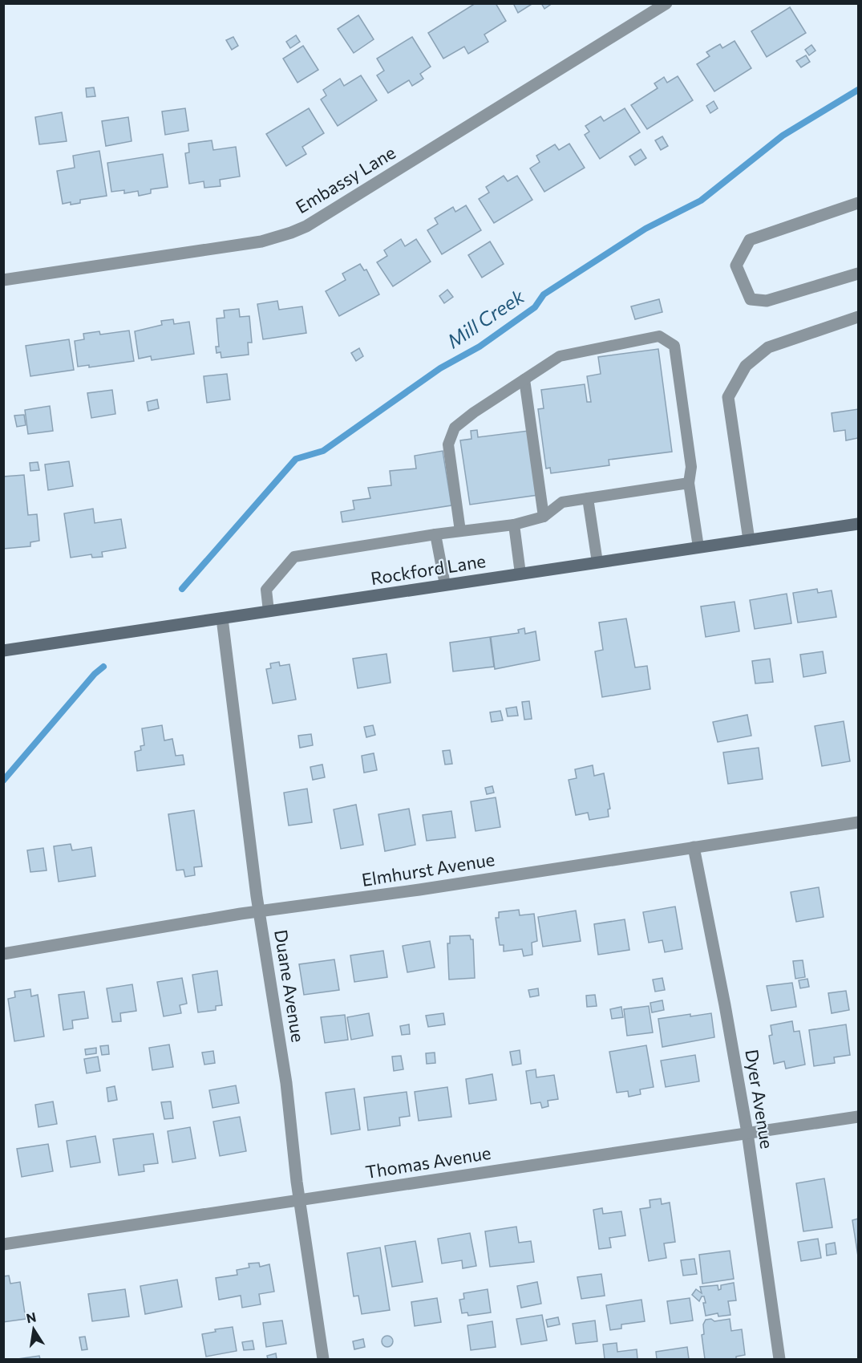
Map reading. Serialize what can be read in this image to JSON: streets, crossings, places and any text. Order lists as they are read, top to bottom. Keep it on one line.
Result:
{"streets":{"main road":["Rockford Lane"],"street":["Embassy Lane","Elmhurst Avenue","Duane Avenue","Dyer Avenue","Thomas Avenue"]},"crossings":[["Rockford Lane","Duane Avenue"],["Elmhurst Avenue","Duane Avenue"],["Elmhurst Avenue","Dyer Avenue"],["Duane Avenue","Thomas Avenue"],["Dyer Avenue","Thomas Avenue"]],"water":["Mill Creek"],"north":"top"}
